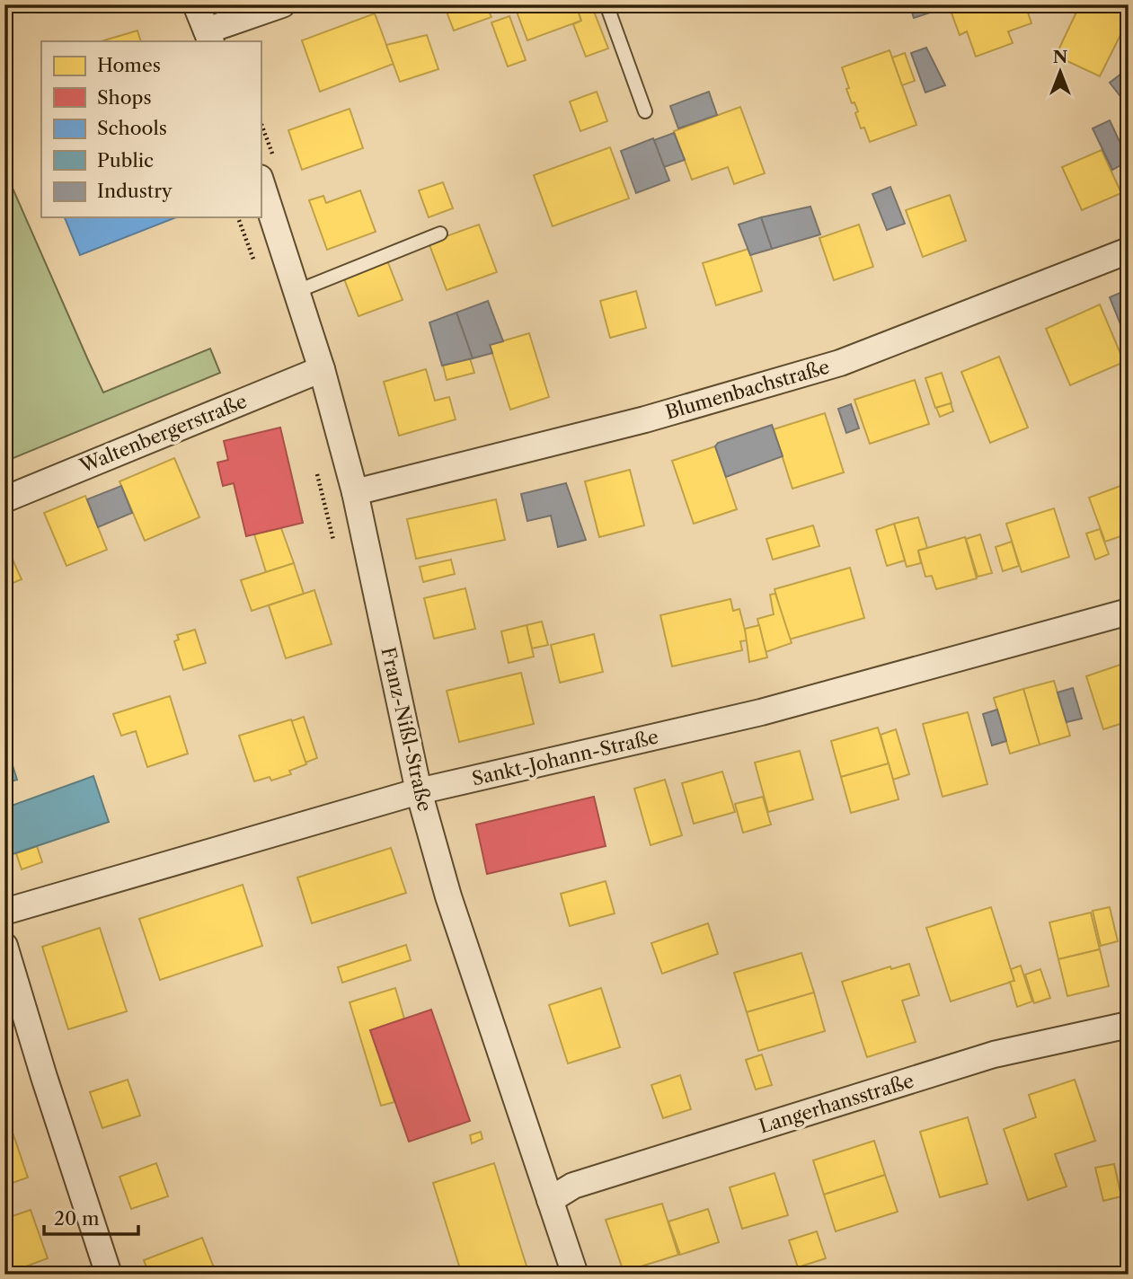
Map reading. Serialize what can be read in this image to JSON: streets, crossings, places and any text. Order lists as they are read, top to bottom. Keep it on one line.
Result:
{"streets":{"street":["Blumenbachstraße","Waltenbergerstraße","Franz-Nißl-Straße","Sankt-Johann-Straße","Langerhansstraße"]},"crossings":[["Blumenbachstraße","Franz-Nißl-Straße"],["Waltenbergerstraße","Franz-Nißl-Straße"],["Franz-Nißl-Straße","Sankt-Johann-Straße"],["Franz-Nißl-Straße","Langerhansstraße"]],"legend":["Homes","Shops","Schools","Public","Industry"],"scale_bar":"20 m","north":"top"}
